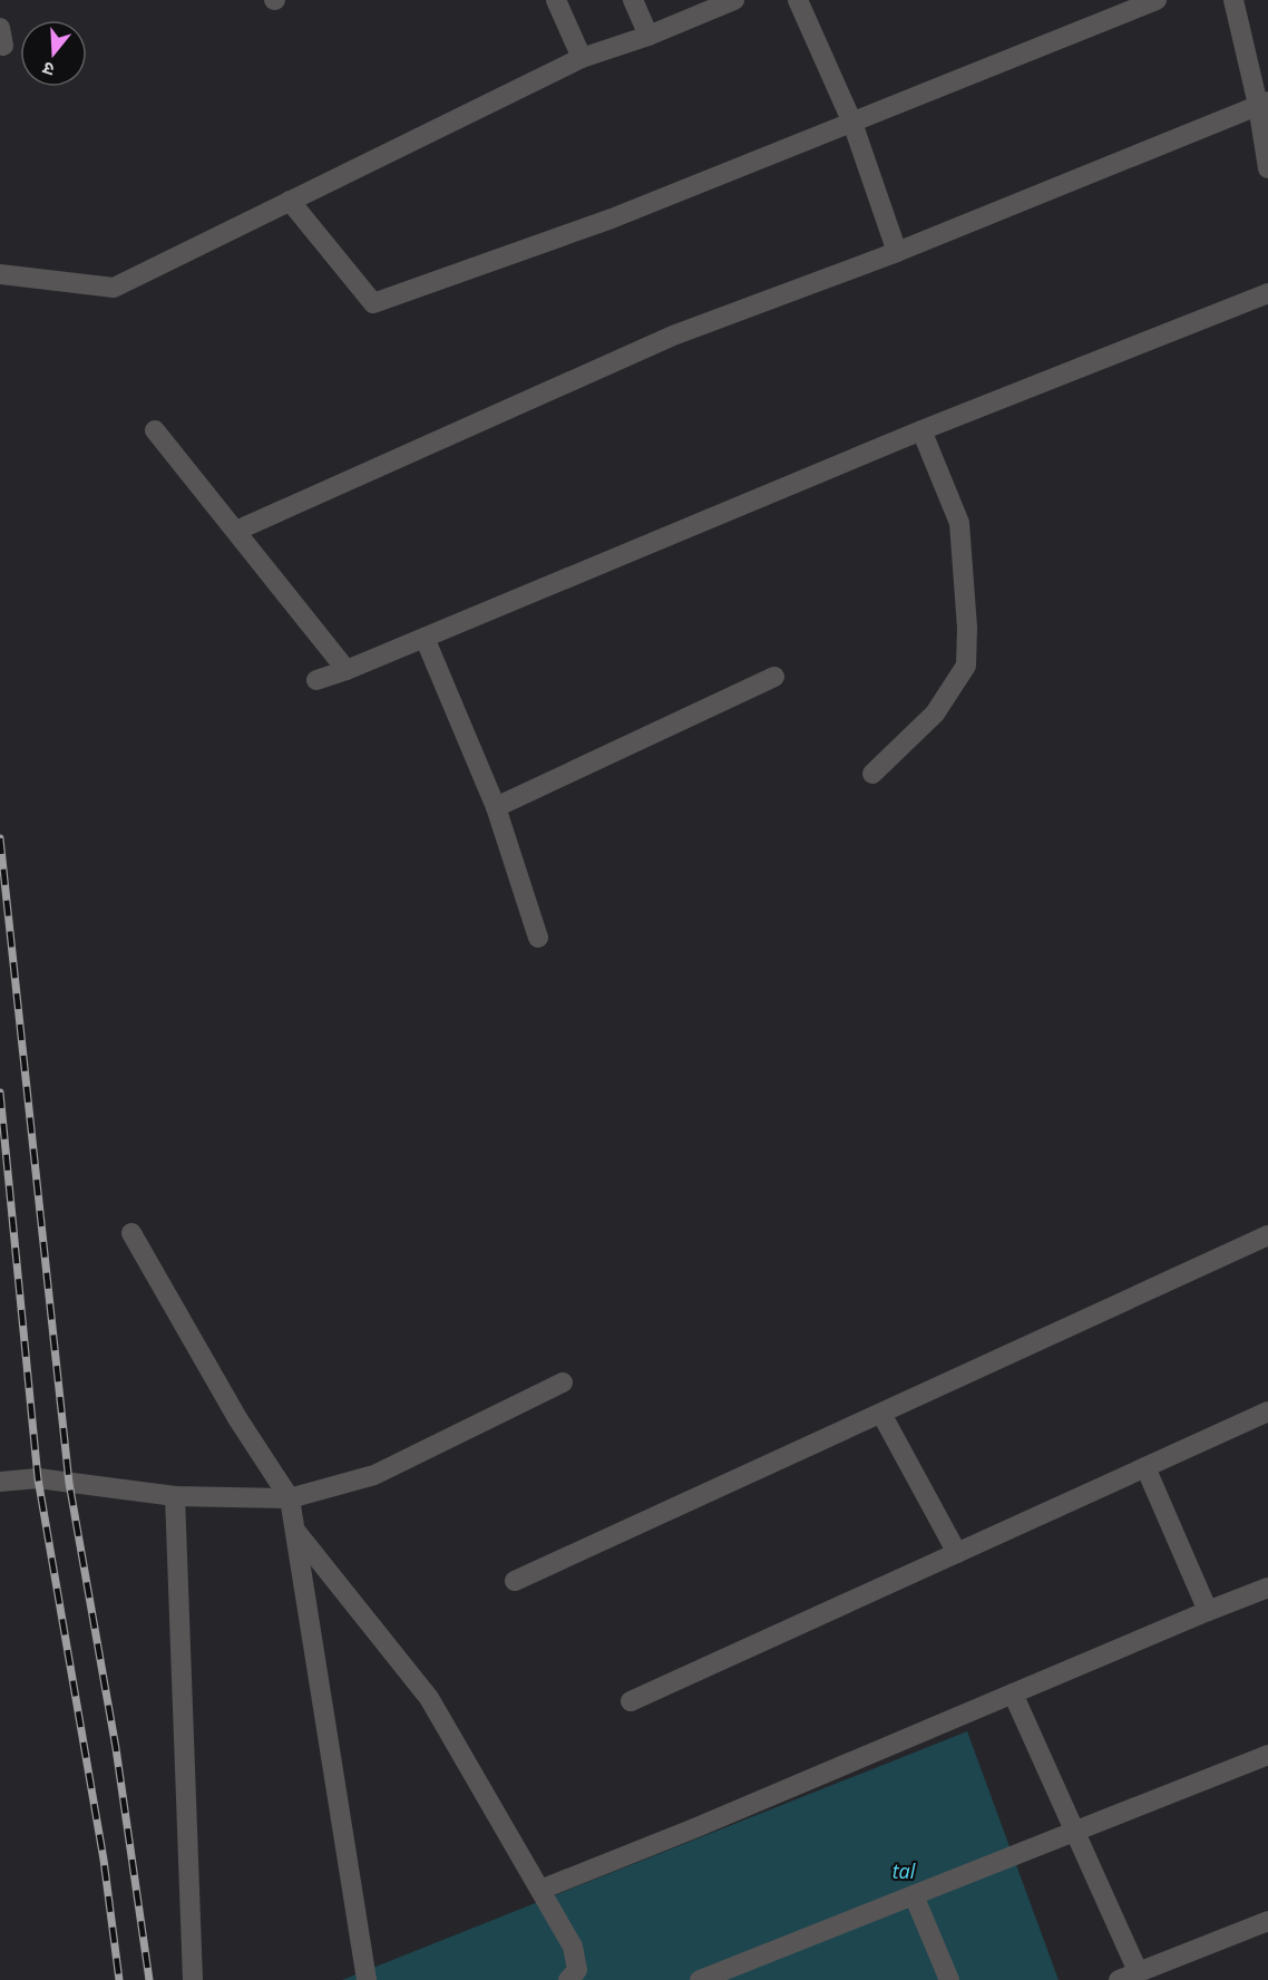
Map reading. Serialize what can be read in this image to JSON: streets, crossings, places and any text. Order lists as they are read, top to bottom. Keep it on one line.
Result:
{"water":["tal"],"north":"bottom"}
